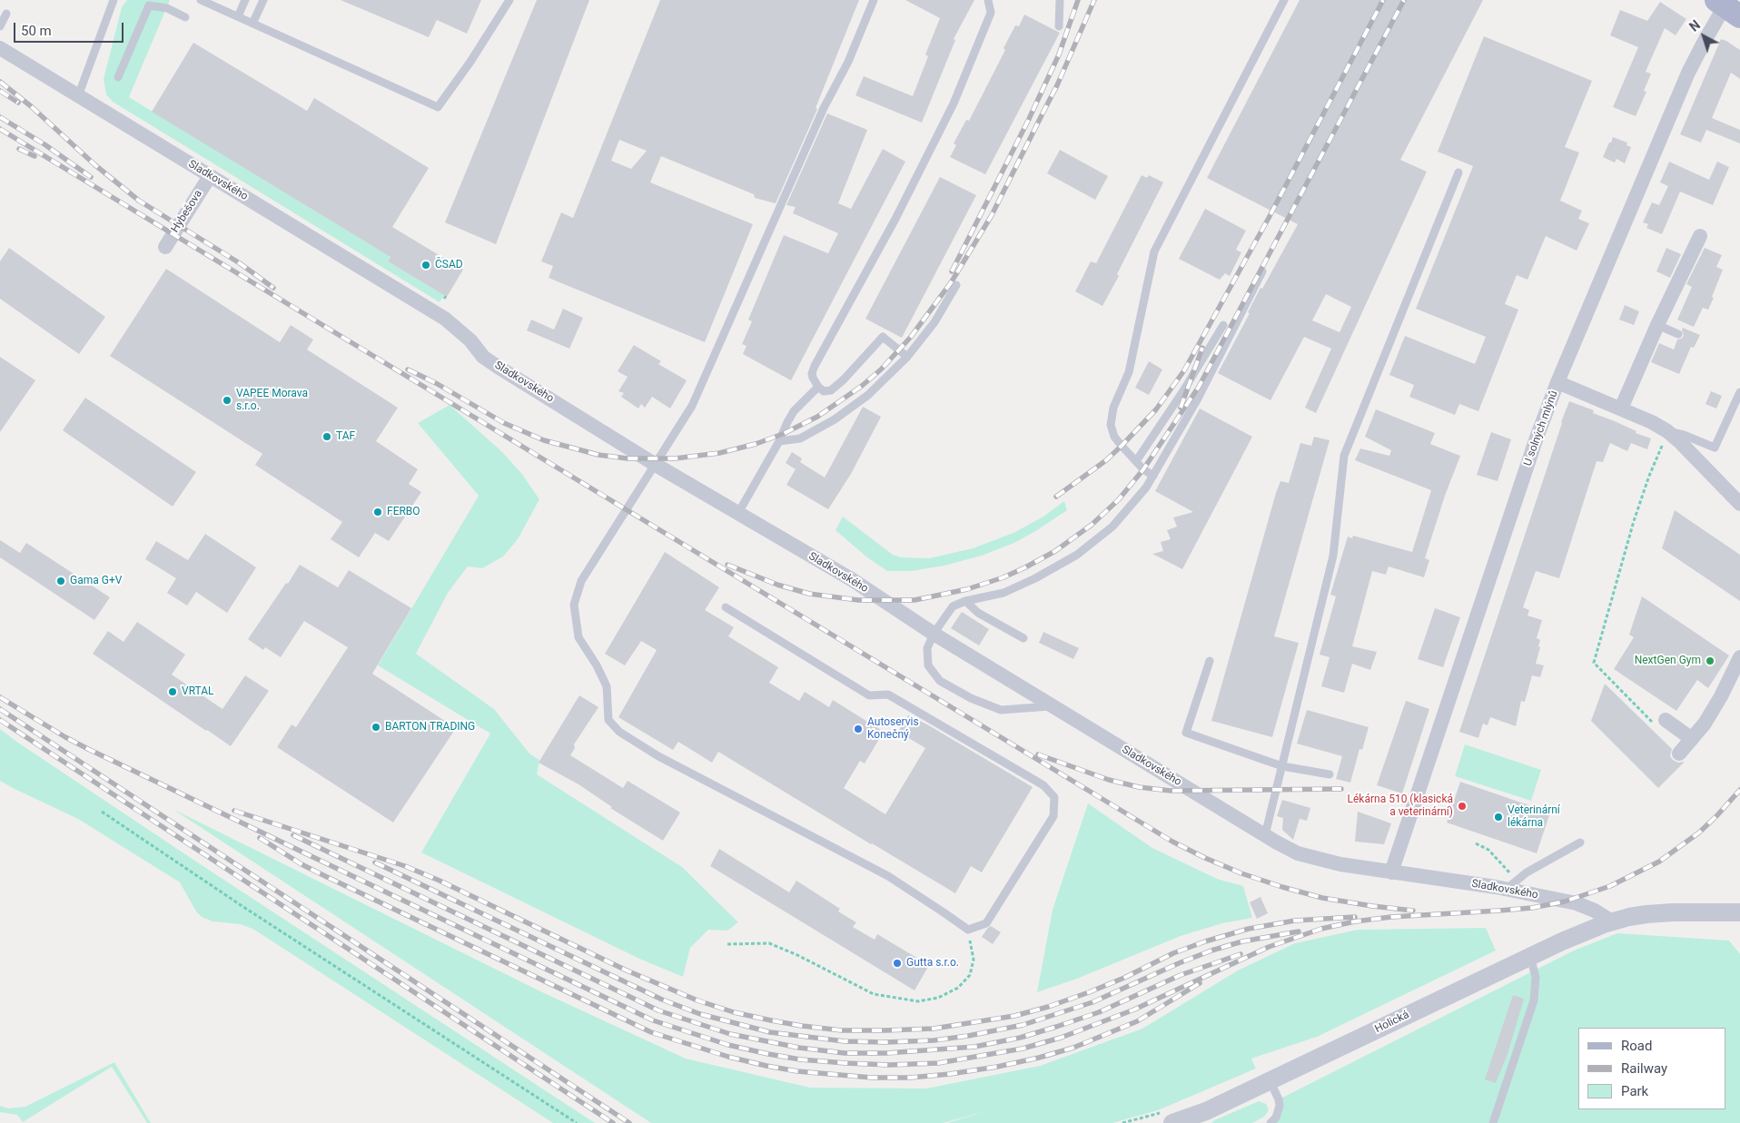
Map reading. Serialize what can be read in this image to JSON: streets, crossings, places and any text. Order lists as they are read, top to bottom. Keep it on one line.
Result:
{"streets":{"street":["Sladkovského","Hybešova","U solných mlýnů","Holická"]},"crossings":[["Sladkovského","Hybešova"],["Sladkovského","U solných mlýnů"],["Sladkovského","Holická"]],"places":["ČSAD","VAPEE Morava s.r.o.","TAF","FERBO","Gama G+V","NextGen Gym","VRTAL","BARTON TRADING","Autoservis Konečný","Lékárna 510 (klasická a veterinární)","Veterinární lékárna","Gutta s.r.o."],"legend":["Road","Railway","Park"],"scale_bar":"50 m","north":"top left"}
